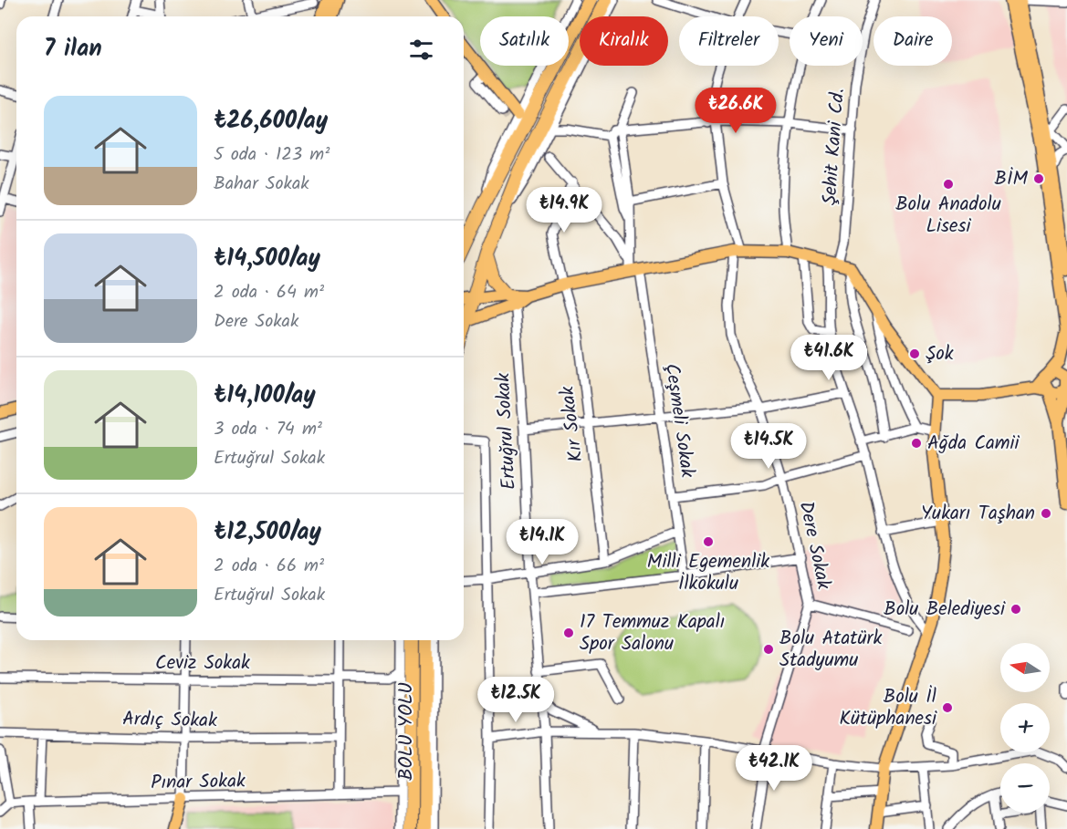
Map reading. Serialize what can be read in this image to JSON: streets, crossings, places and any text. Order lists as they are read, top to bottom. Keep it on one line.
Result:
{"streets":{"highway":["BOLU YOLU"],"street":["Şehit Kani Cd.","Çeşmeli Sokak","Kır Sokak","Ertuğrul Sokak","Dere Sokak","Ceviz Sokak","Ardıç Sokak","Pınar Sokak"]},"places":["BİM","Bolu Anadolu Lisesi","Şok","Ağda Camii","Yukarı Taşhan","Milli Egemenlik İlkokulu","Bolu Belediyesi","17 Temmuz Kapalı Spor Salonu","Bolu Atatürk Stadyumu","Bolu İl Kütüphanesi"],"north":"left","page":{"chip":["Satılık","Kiralık","Filtreler","Yeni","Daire"],"heading":"7 ilan","list":[{"name":"₺26,600/ay","note":"5 oda · 123 m² · Bahar Sokak"},{"name":"₺14,500/ay","note":"2 oda · 64 m² · Dere Sokak"},{"name":"₺14,100/ay","note":"3 oda · 74 m² · Ertuğrul Sokak"},{"name":"₺12,500/ay","note":"2 oda · 66 m² · Ertuğrul Sokak"}],"price":["₺26.6K","₺14.9K","₺41.6K","₺14.5K","₺14.1K","₺12.5K","₺42.1K"],"map_buttons":["+","−"]}}
